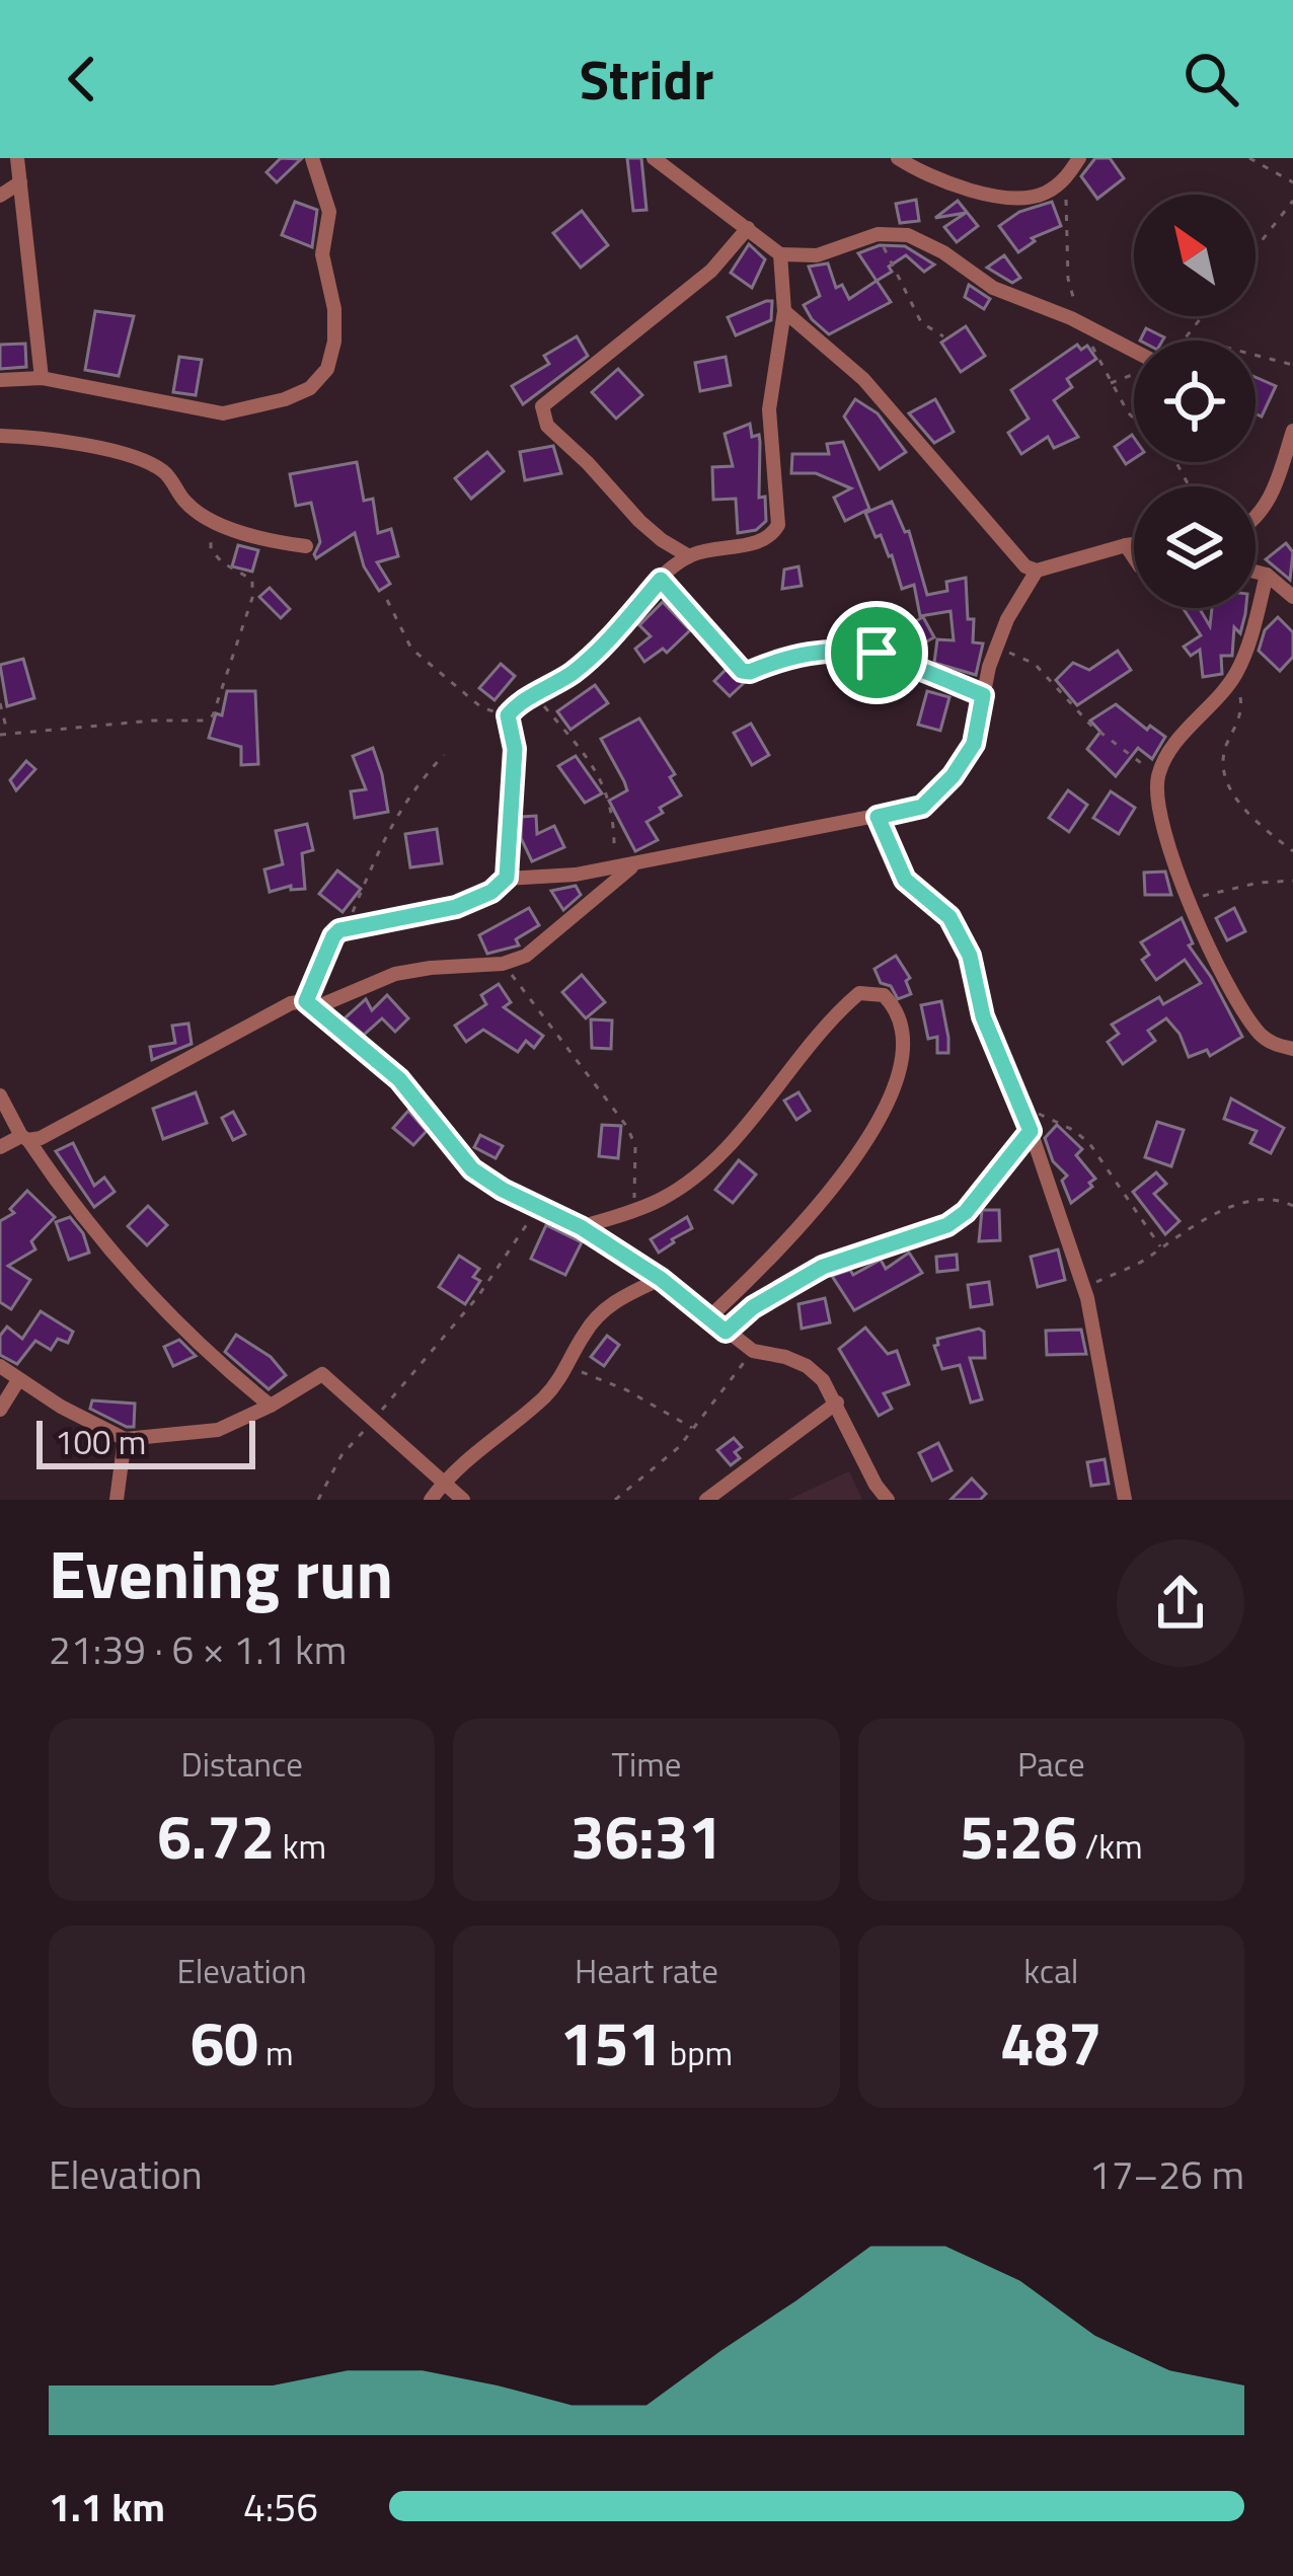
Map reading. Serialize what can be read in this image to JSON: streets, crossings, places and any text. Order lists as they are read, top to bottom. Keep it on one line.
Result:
{"scale_bar":"100 m","north":"top left","page":{"header":"Stridr","scale":"100 m","heading":["Evening run","21:39 · 6 × 1.1 km"],"stats":[["Distance","6.72 km"],["Time","36:31"],["Pace","5:26 /km"],["Elevation","60 m"],["Heart rate","151 bpm"],["kcal","487"]],"chart":["Elevation","17–26 m"],"list":[{"name":"1.1 km","note":"4:56"}]}}
